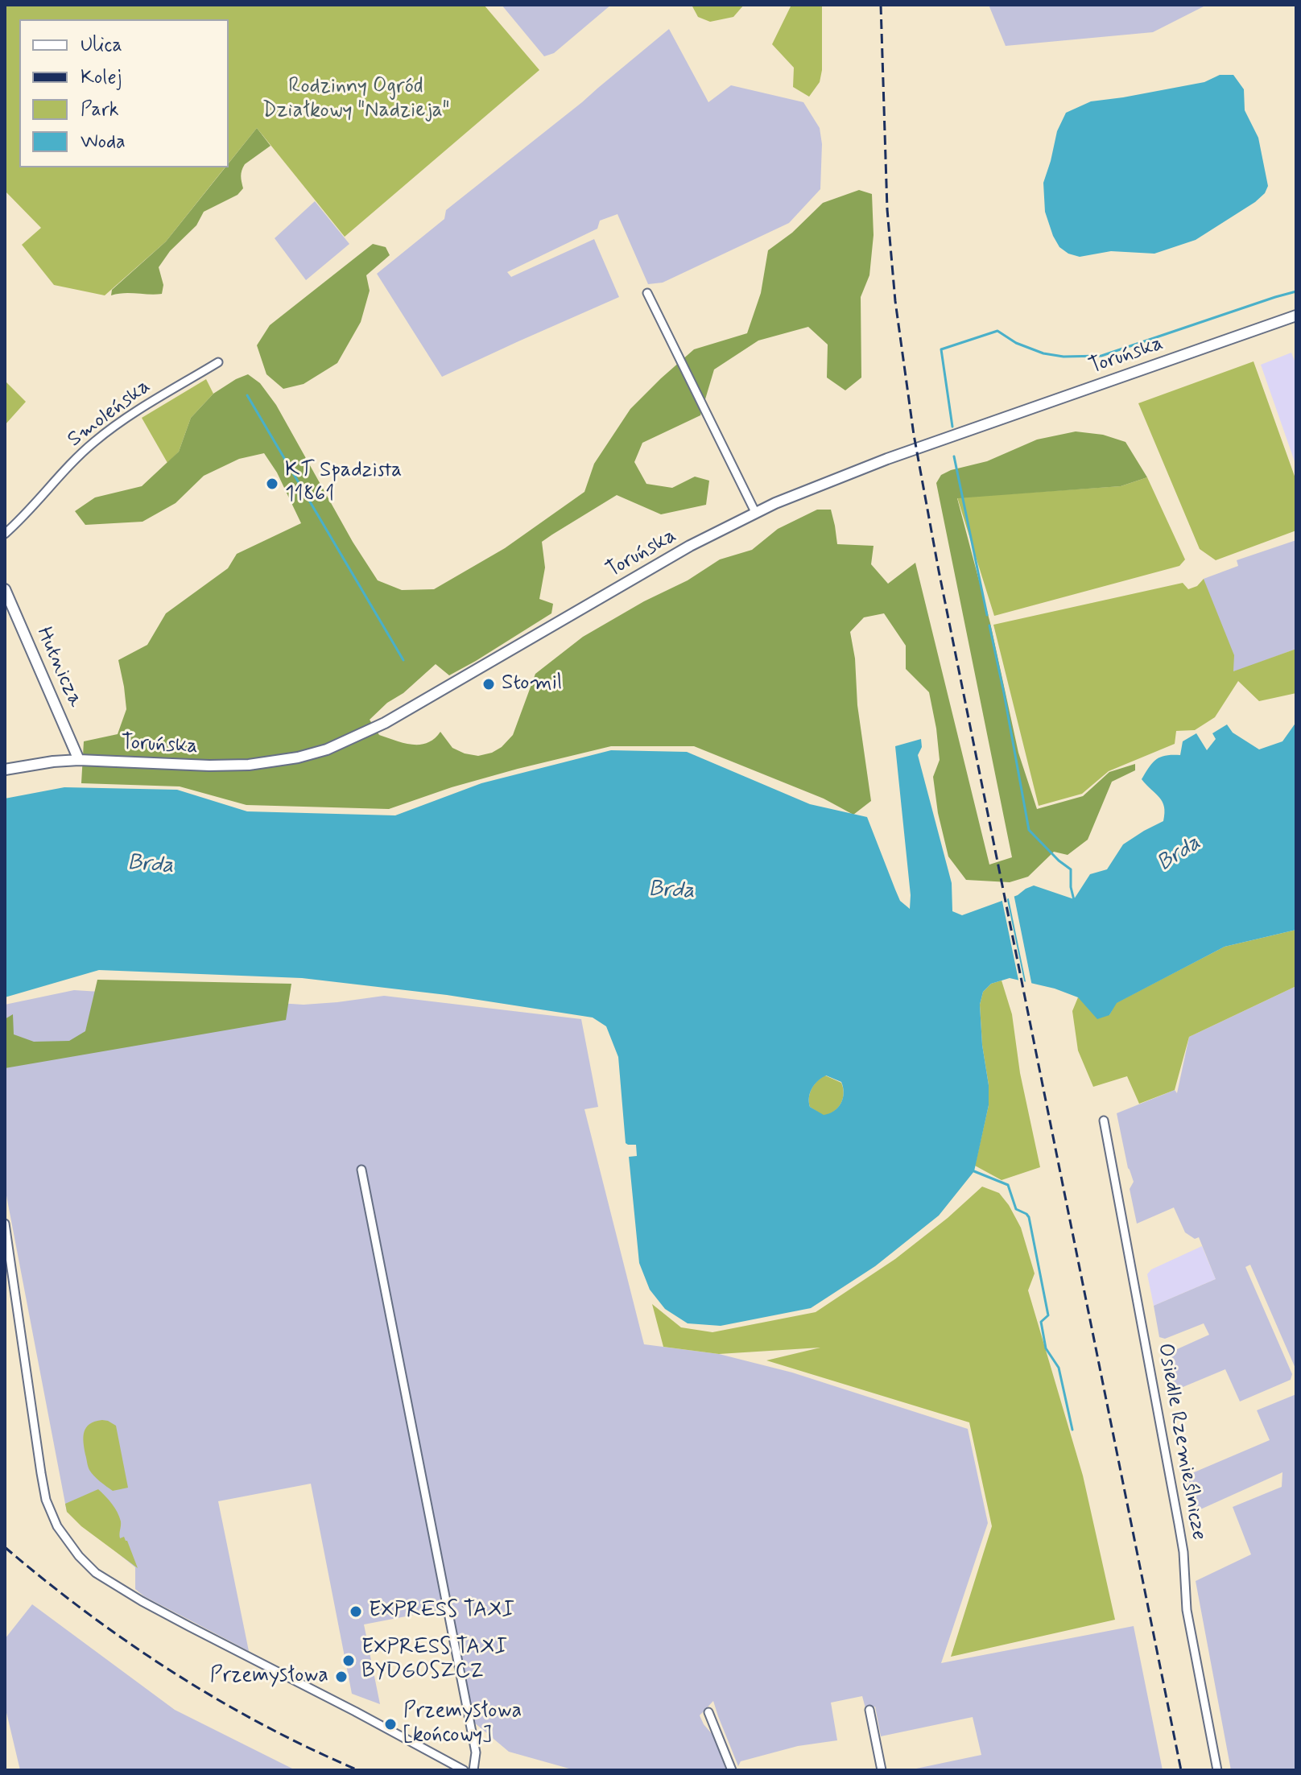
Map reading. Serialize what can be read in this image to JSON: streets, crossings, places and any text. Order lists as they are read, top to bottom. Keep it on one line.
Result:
{"streets":{"street":["Toruńska","Smoleńska","Hutnicza","Osiedle Rzemieślnicze"]},"crossings":[["Toruńska","Hutnicza"]],"water":["Brda"],"parks":["Rodzinny Ogród Działkowy \"Nadzieja\""],"places":["KT Spadzista 11861","Stomil","EXPRESS TAXI","EXPRESS TAXI BYDGOSZCZ","Przemysłowa","Przemysłowa [końcowy]"],"legend":["Ulica","Kolej","Park","Woda"]}
